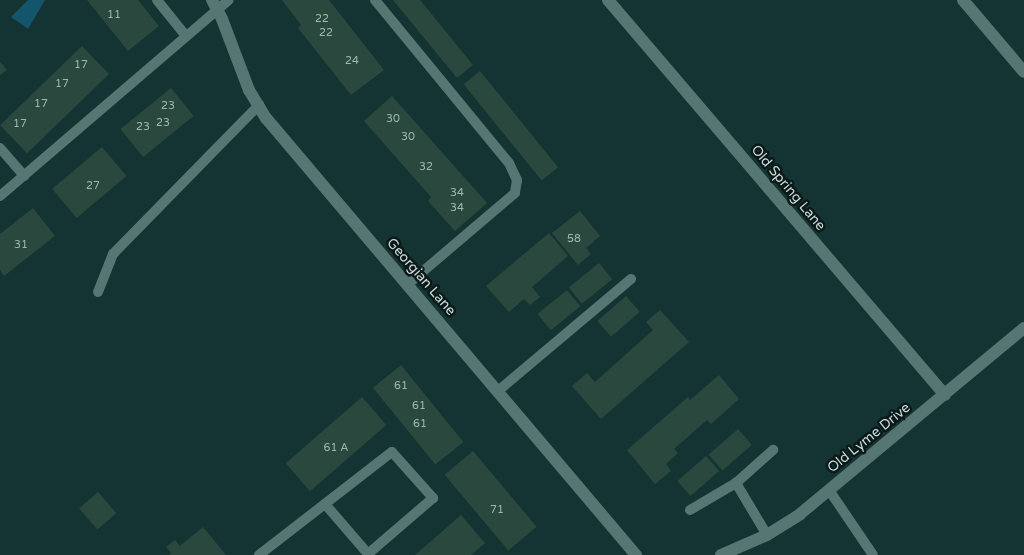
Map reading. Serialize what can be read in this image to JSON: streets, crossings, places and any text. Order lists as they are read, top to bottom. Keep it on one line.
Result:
{"streets":{"street":["Old Spring Lane","Georgian Lane","Old Lyme Drive"]},"crossings":[["Old Spring Lane","Old Lyme Drive"]],"house_numbers":["11","22","22","24","17","17","17","23","30","23","17","23","30","32","27","34","34","58","31","61","61","61","61 A","71"]}
